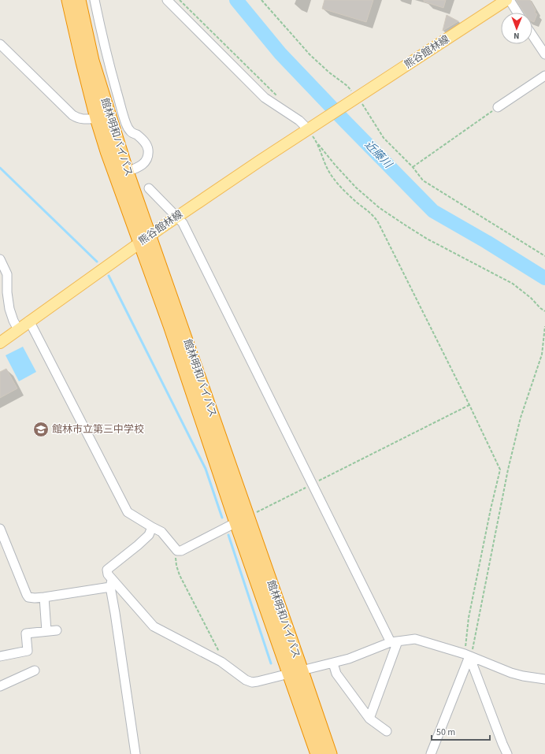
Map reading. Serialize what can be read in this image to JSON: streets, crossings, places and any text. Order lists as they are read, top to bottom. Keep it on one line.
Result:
{"streets":{"highway":["館林明和バイパス"],"main road":["熊谷館林線"]},"crossings":[["熊谷館林線","館林明和バイパス"]],"water":["近藤川"],"places":{"school or university":["館林市立第三中学校"]},"scale_bar":"50 m","north":"bottom"}
